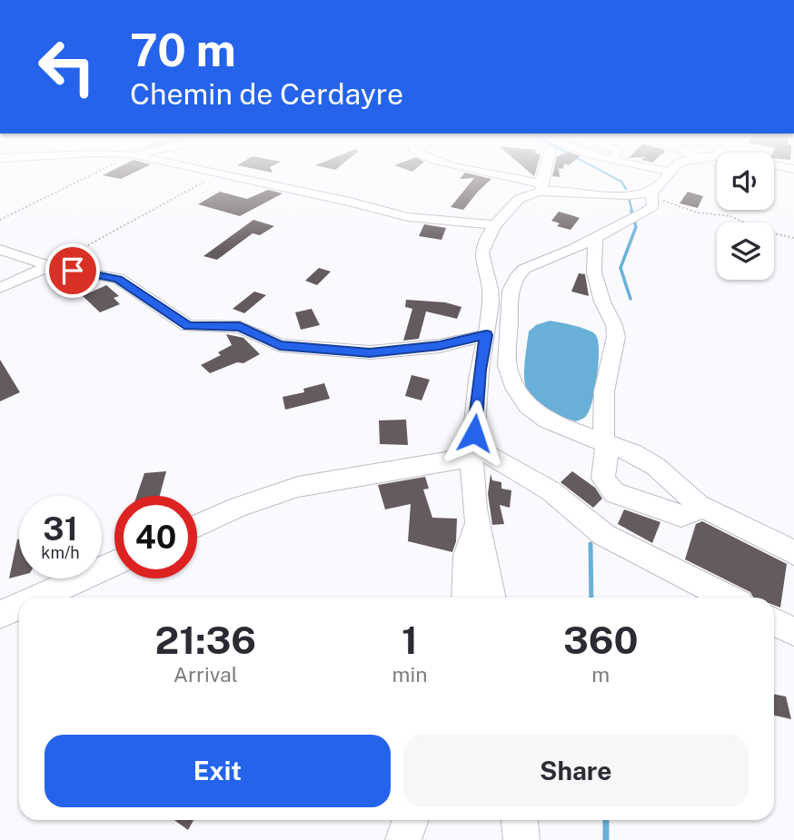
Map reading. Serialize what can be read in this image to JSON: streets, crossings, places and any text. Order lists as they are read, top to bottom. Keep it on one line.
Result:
{"page":{"turn":["70 m","Chemin de Cerdayre"],"speed":"31 km/h","limit":"40","eta":["21:36","Arrival","1","min","360","m"],"buttons":["Exit","Share"]}}
